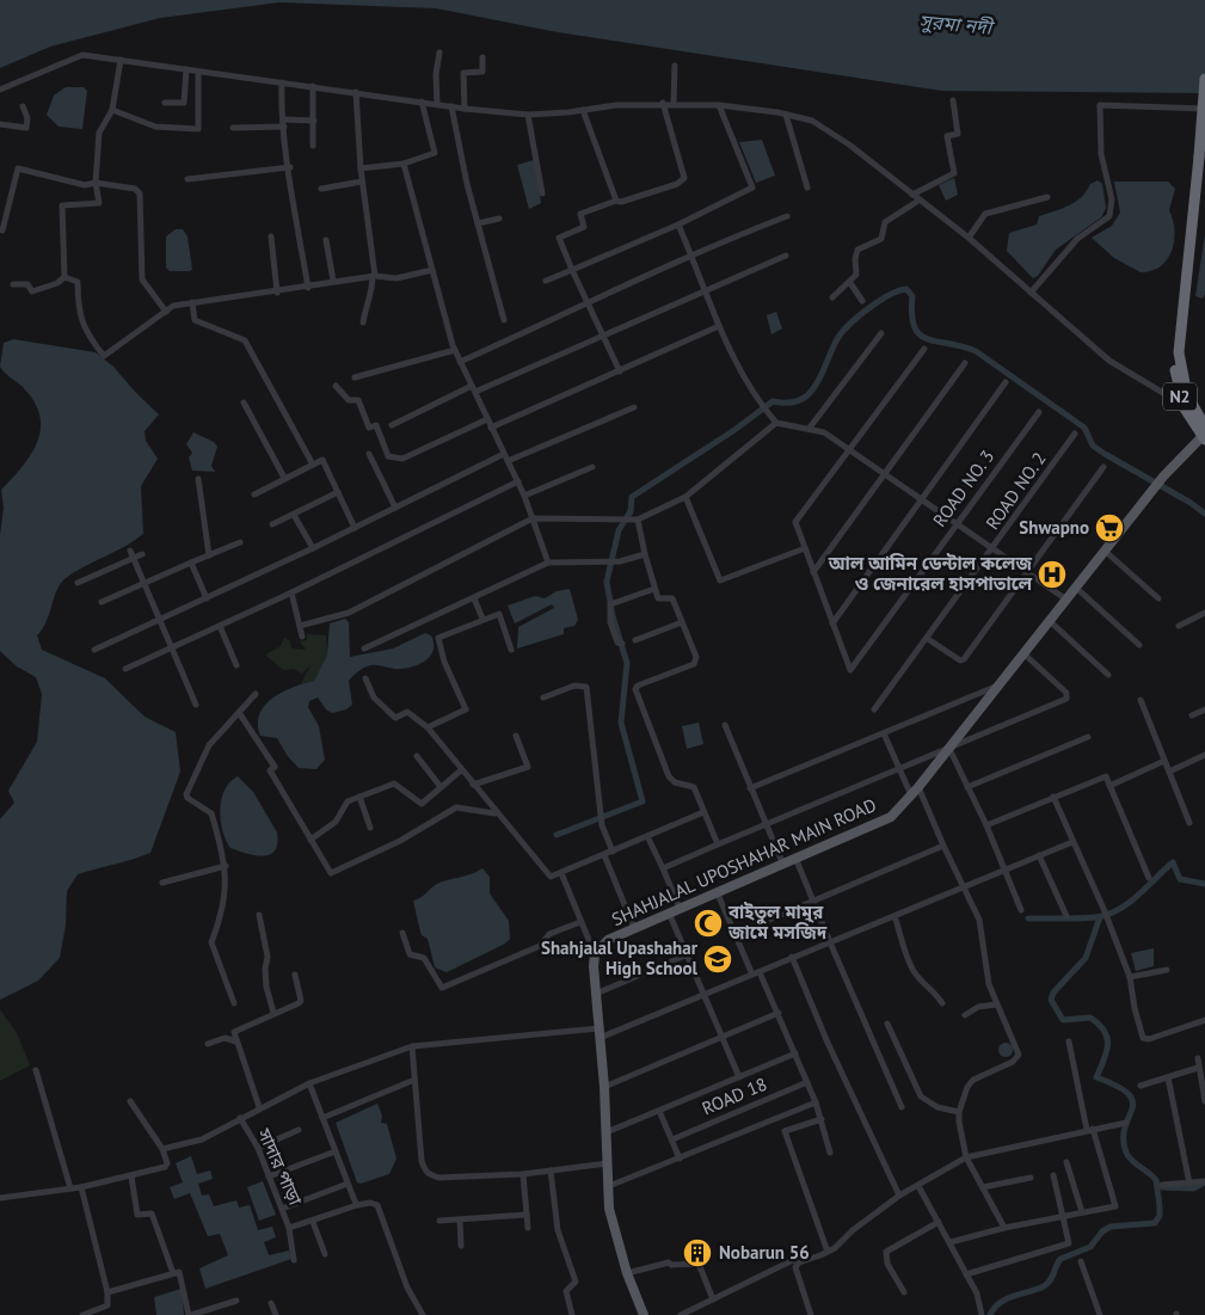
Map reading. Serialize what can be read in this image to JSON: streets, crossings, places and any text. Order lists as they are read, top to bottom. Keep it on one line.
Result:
{"streets":{"highway":["N2"],"main road":["SHAHJALAL UPOSHAHAR MAIN ROAD"],"street":["ROAD NO. 3","ROAD NO. 2","ROAD 18","সাদার পাড়া"]},"crossings":[["N2","SHAHJALAL UPOSHAHAR MAIN ROAD"]],"water":["সুরমা নদী"],"places":{"supermarket":["Shwapno"],"hospital":["আল আমিন ডেন্টাল কলেজ ও জেনারেল হাসপাতালে"],"mosque":["বাইতুল মামুর জামে মসজিদ"],"school or university":["Shahjalal Upashahar High School"],"building":["Nobarun 56"]}}
